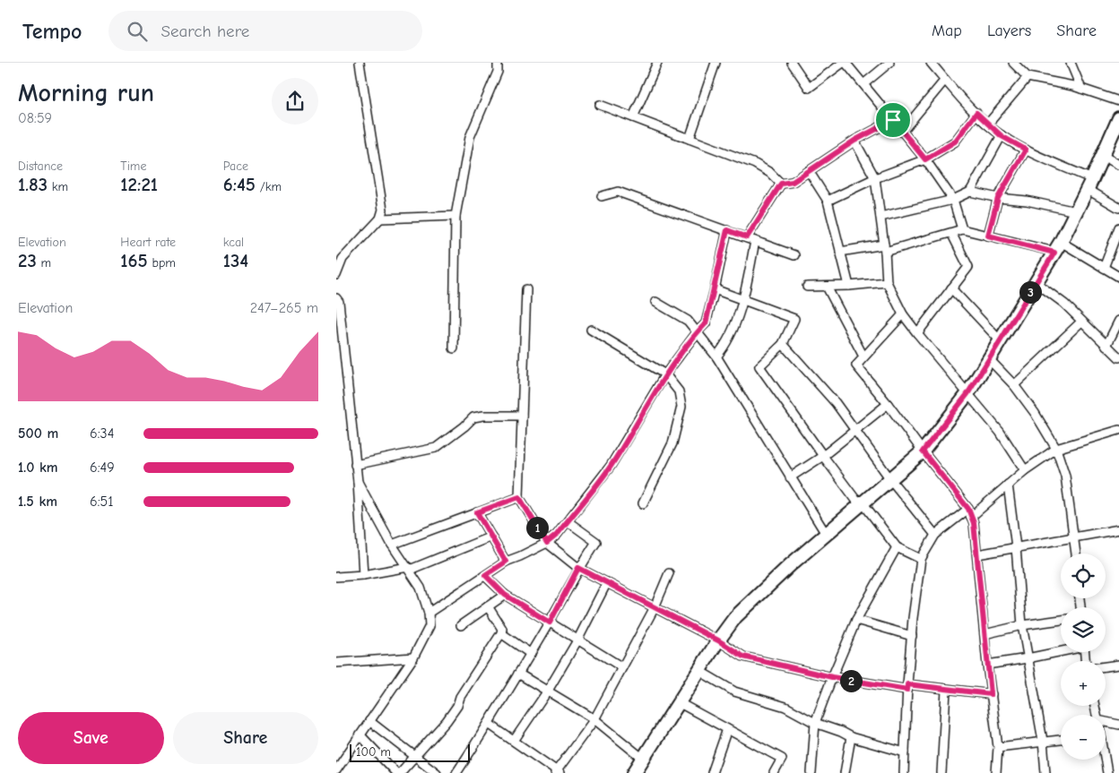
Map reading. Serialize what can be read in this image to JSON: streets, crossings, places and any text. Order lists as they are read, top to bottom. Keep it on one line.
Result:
{"scale_bar":"100 m","page":{"header":"Tempo","search":"Search here","nav":["Map","Layers","Share"],"heading":["Morning run","08:59"],"stats":[["Distance","1.83 km"],["Time","12:21"],["Pace","6:45 /km"],["Elevation","23 m"],["Heart rate","165 bpm"],["kcal","134"]],"pins":["3","1","2"],"chart":["Elevation","247–265 m"],"list":[{"name":"500 m","note":"6:34"},{"name":"1.0 km","note":"6:49"},{"name":"1.5 km","note":"6:51"}],"map_buttons":["+","−"],"buttons":["Save","Share"],"scale":"100 m"}}
